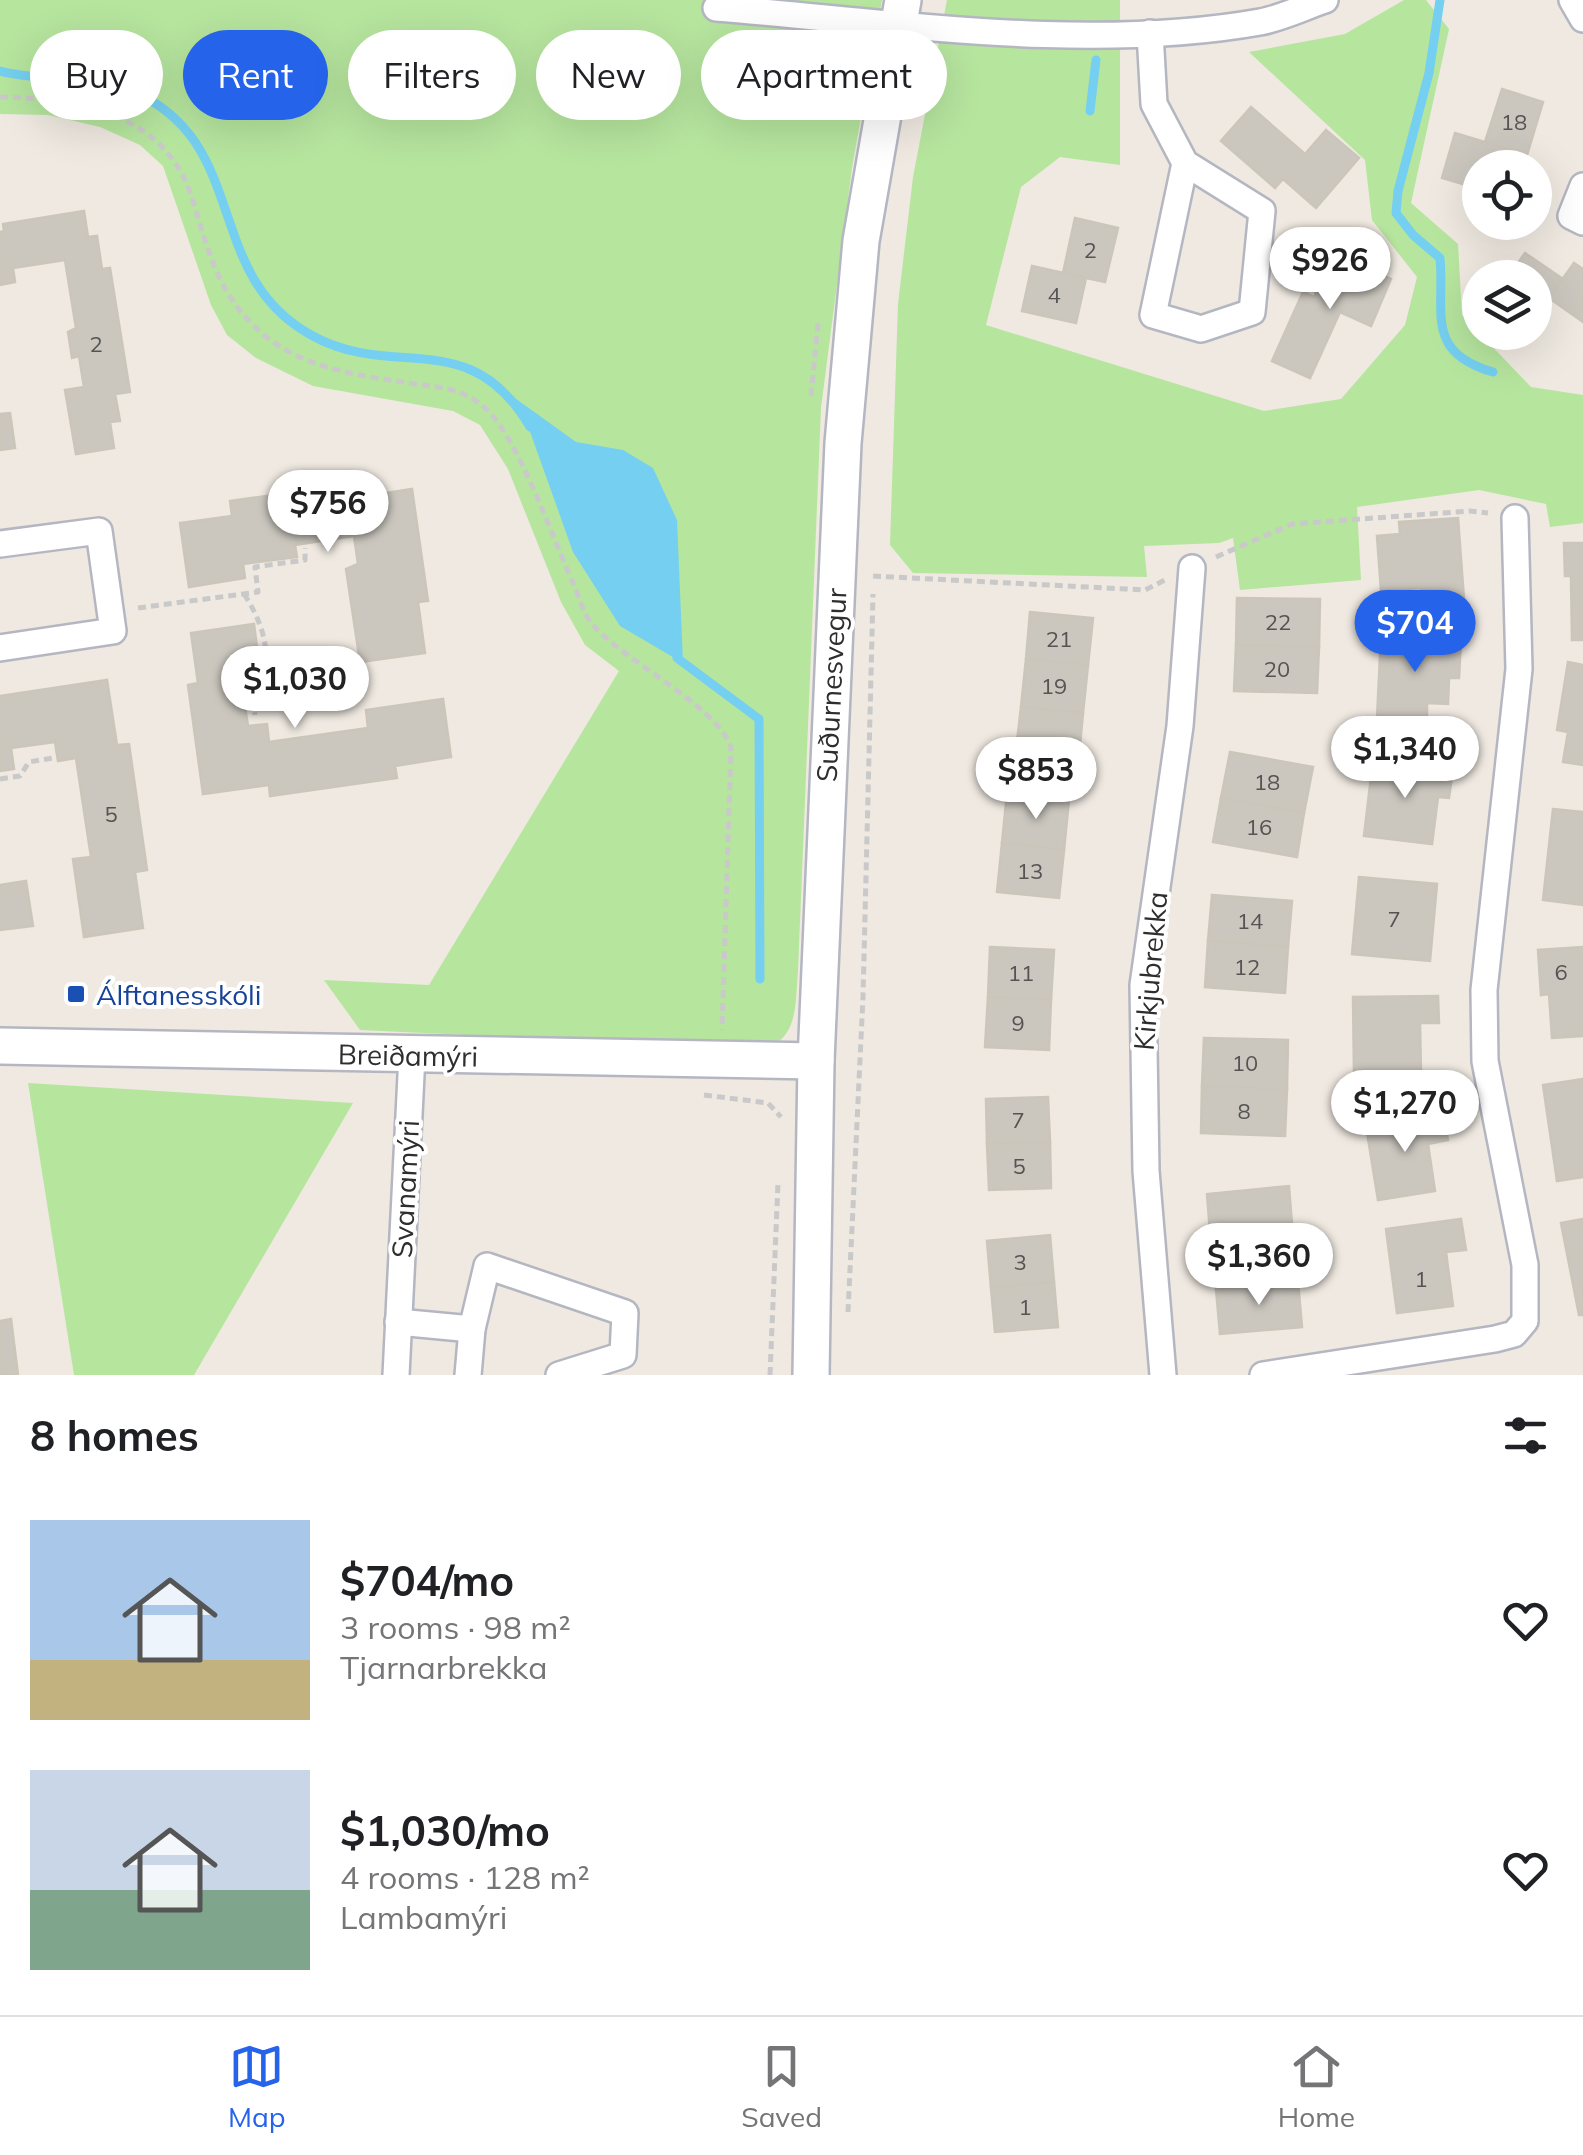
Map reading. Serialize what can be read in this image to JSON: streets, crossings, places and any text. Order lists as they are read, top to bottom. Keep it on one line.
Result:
{"streets":{"street":["Suðurnesvegur","Kirkjubrekka","Breiðamýri","Svanamýri"]},"crossings":[["Suðurnesvegur","Breiðamýri"],["Breiðamýri","Svanamýri"]],"places":{"transit":["Álftanesskóli"]},"house_numbers":["18","2","4","2","22","21","20","19","18","5","16","13","7","14","12","6","11","9","10","8","7","5","3","1","1"],"page":{"chip":["Buy","Rent","Filters","New","Apartment"],"price":["$926","$756","$704","$1,030","$1,340","$853","$1,270","$1,360"],"heading":"8 homes","list":[{"name":"$704/mo","note":"3 rooms · 98 m² · Tjarnarbrekka"},{"name":"$1,030/mo","note":"4 rooms · 128 m² · Lambamýri"}],"tabs":["Map","Saved","Home"]}}
